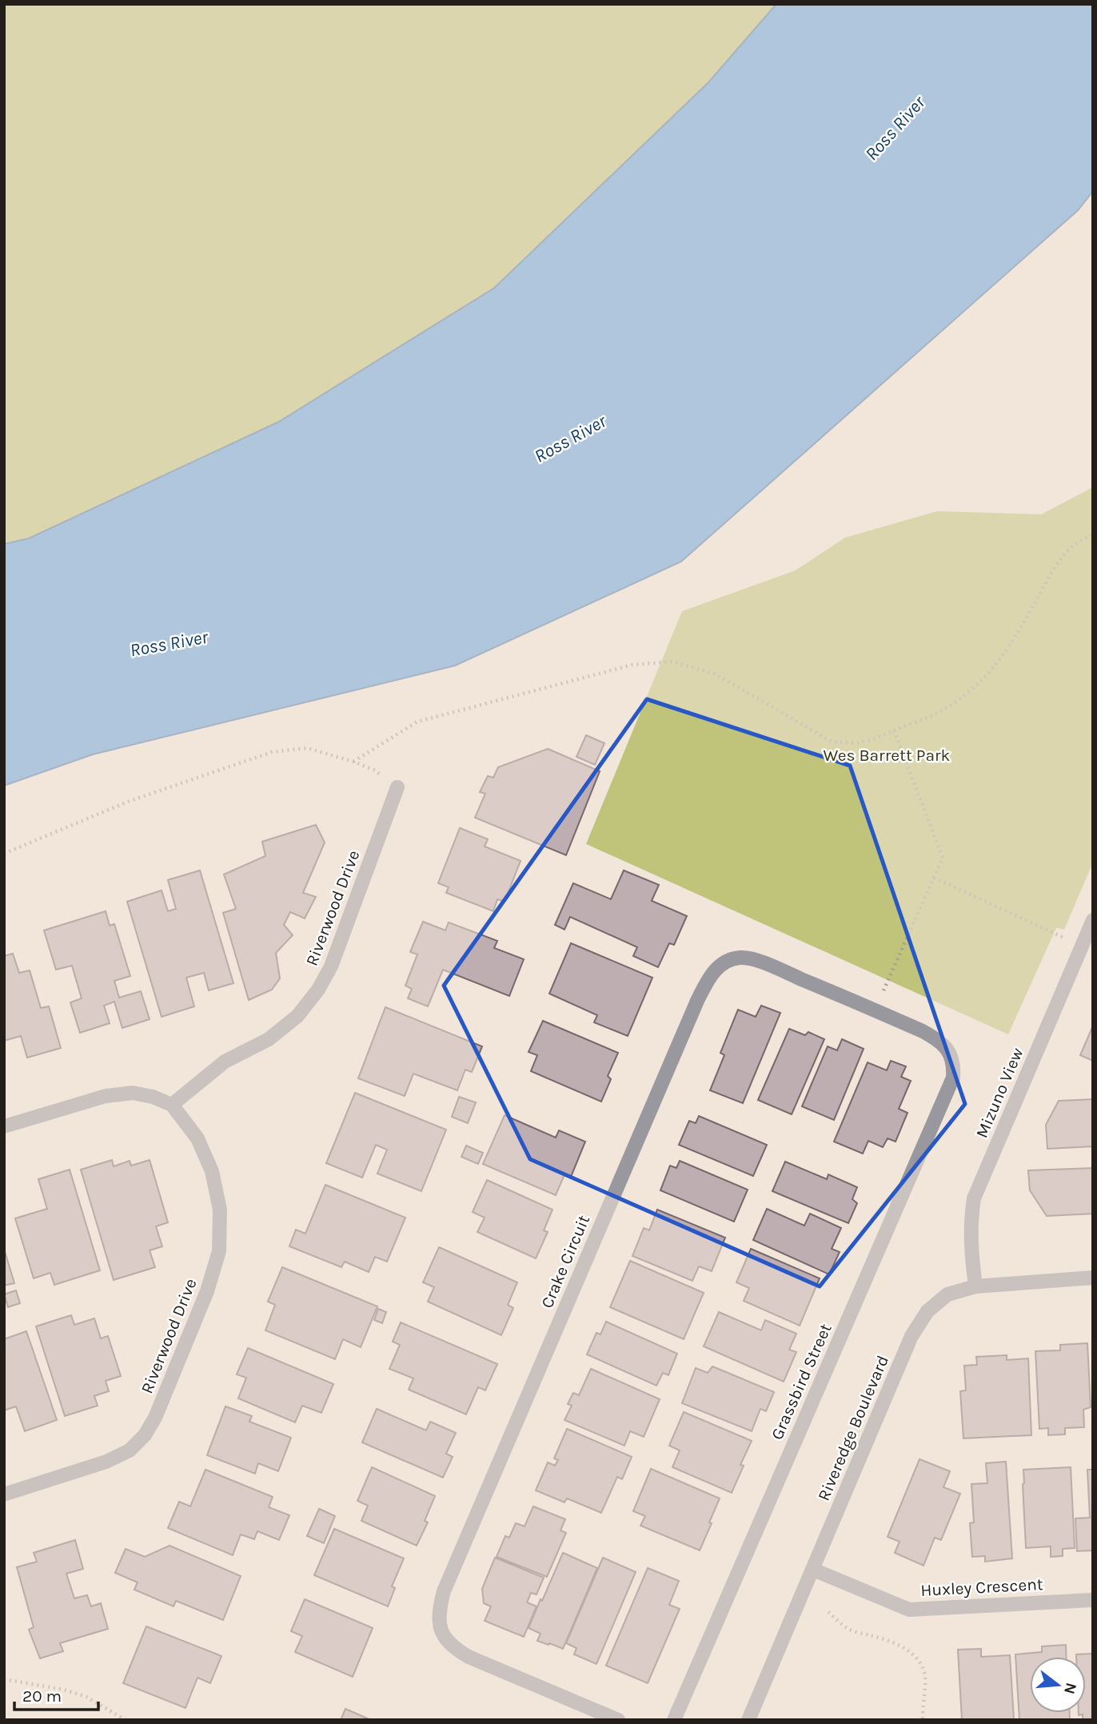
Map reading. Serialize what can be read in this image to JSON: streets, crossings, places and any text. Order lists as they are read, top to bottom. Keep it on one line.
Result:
{"streets":{"street":["Riverwood Drive","Mizuno View","Crake Circuit","Grassbird Street","Riveredge Boulevard","Huxley Crescent"]},"crossings":[["Mizuno View","Riveredge Boulevard"],["Crake Circuit","Grassbird Street"],["Riveredge Boulevard","Huxley Crescent"]],"water":["Ross River"],"parks":["Wes Barrett Park"],"scale_bar":"20 m","north":"right"}
